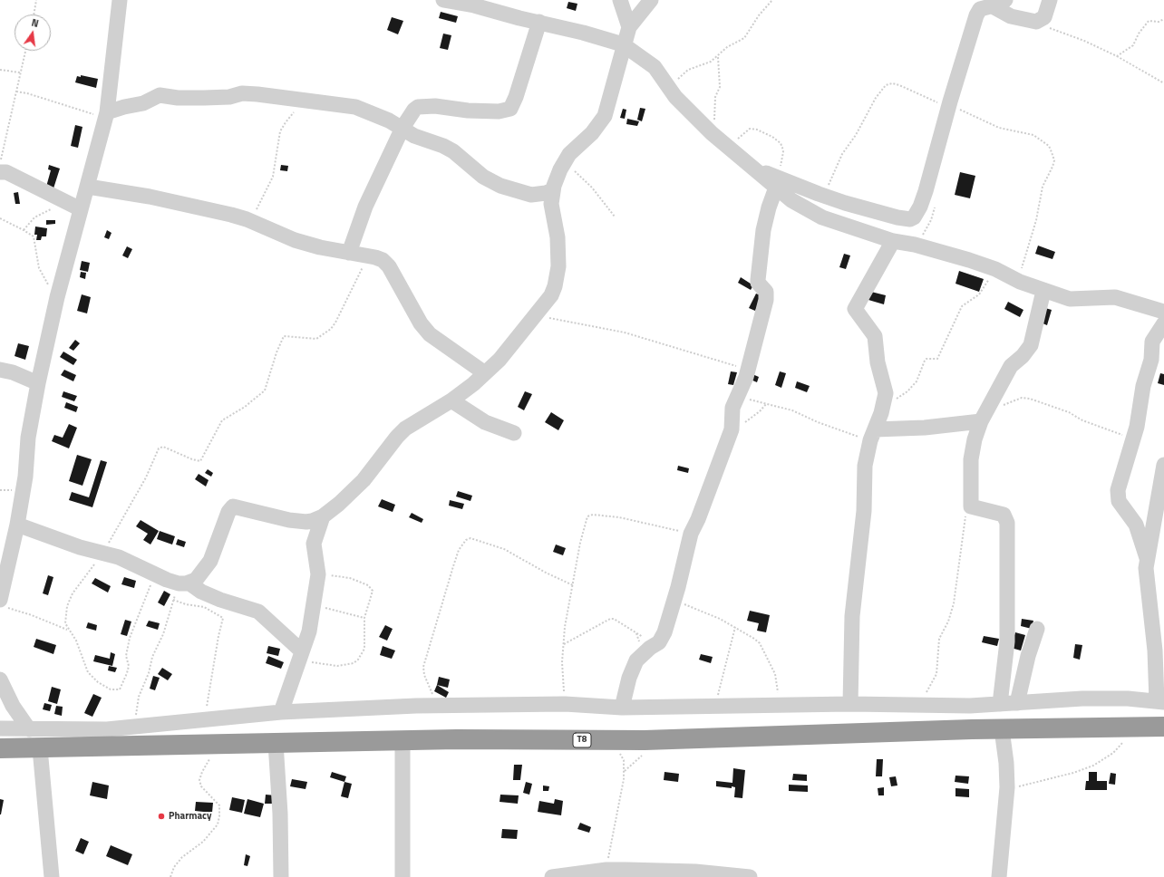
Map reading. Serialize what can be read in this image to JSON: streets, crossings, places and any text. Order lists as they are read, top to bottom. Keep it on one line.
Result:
{"streets":{"highway":["T8"]},"places":["Pharmacy"],"north":"top"}
